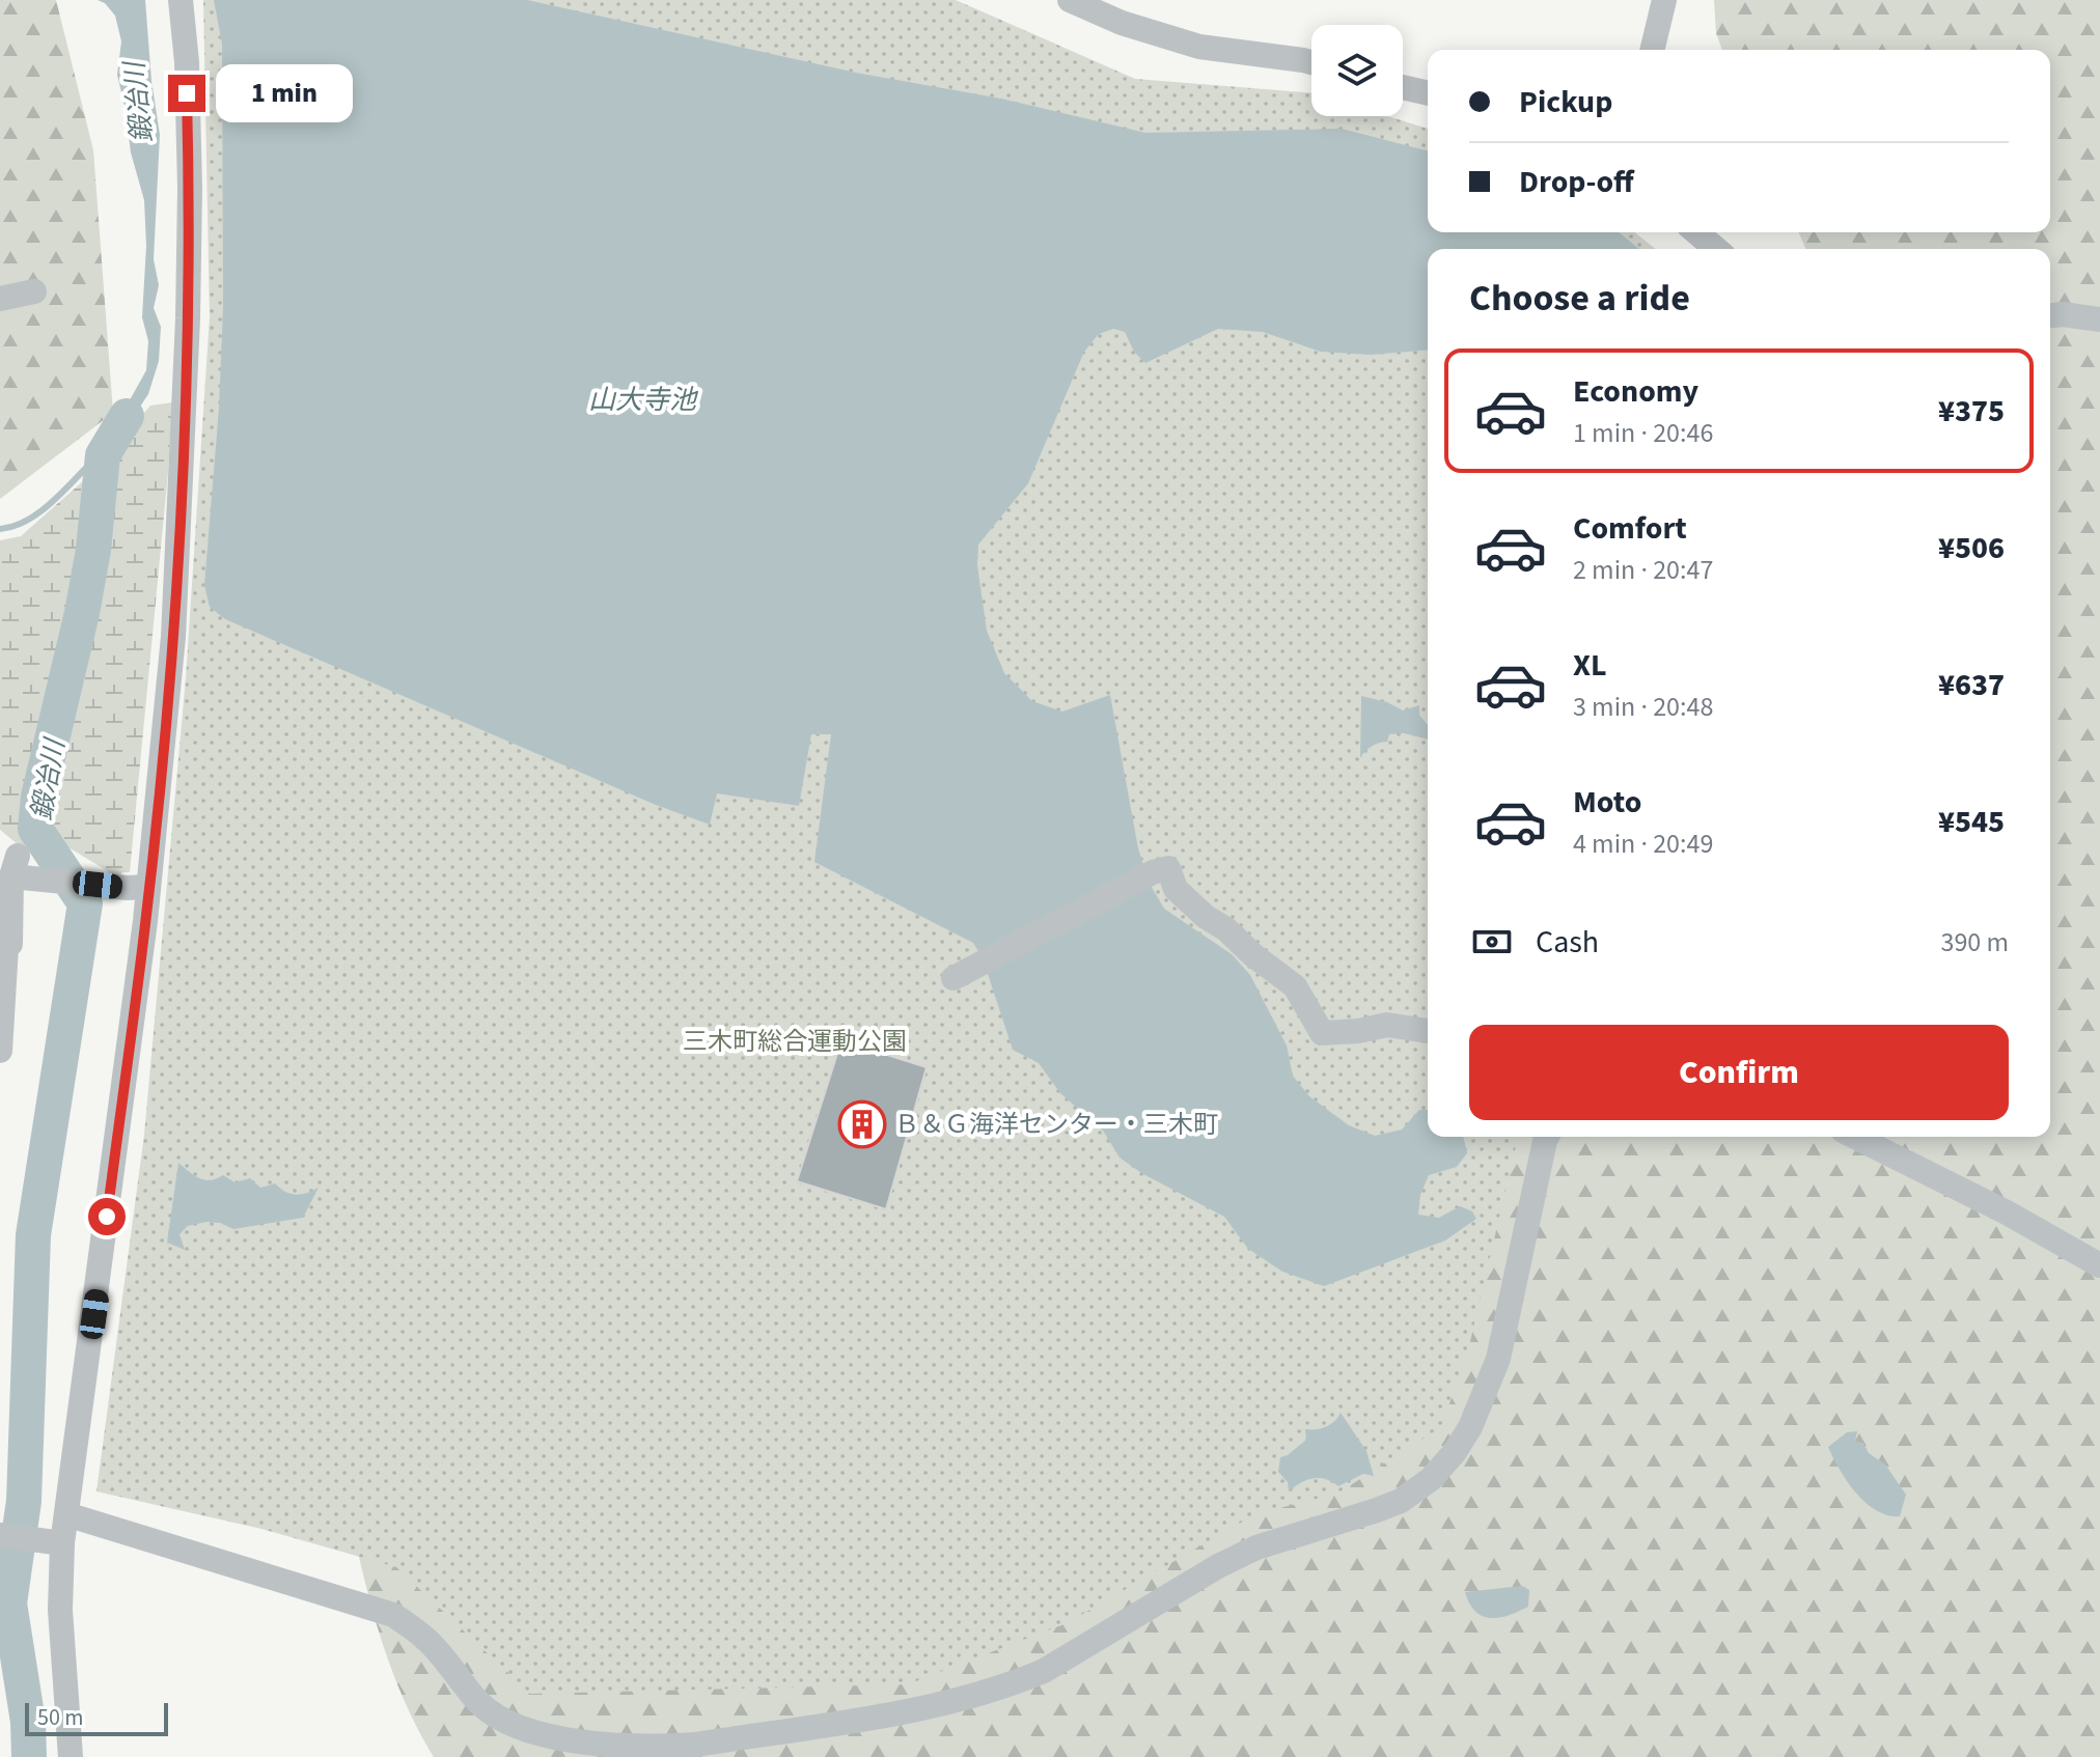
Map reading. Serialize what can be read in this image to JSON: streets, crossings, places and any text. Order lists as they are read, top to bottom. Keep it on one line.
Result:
{"water":["鍛冶川","山大寺池"],"parks":["三木町総合運動公園"],"places":{"building":["Ｂ＆Ｇ海洋センター・三木町"]},"scale_bar":"50 m","page":{"banner":["Pickup","Drop-off"],"bubble":"1 min","heading":"Choose a ride","list":[{"name":"Economy","note":"1 min · 20:46","value":"¥375"},{"name":"Comfort","note":"2 min · 20:47","value":"¥506"},{"name":"XL","note":"3 min · 20:48","value":"¥637"},{"name":"Moto","note":"4 min · 20:49","value":"¥545"}],"pay":["Cash","390 m"],"buttons":"Confirm","scale":"50 m"}}
